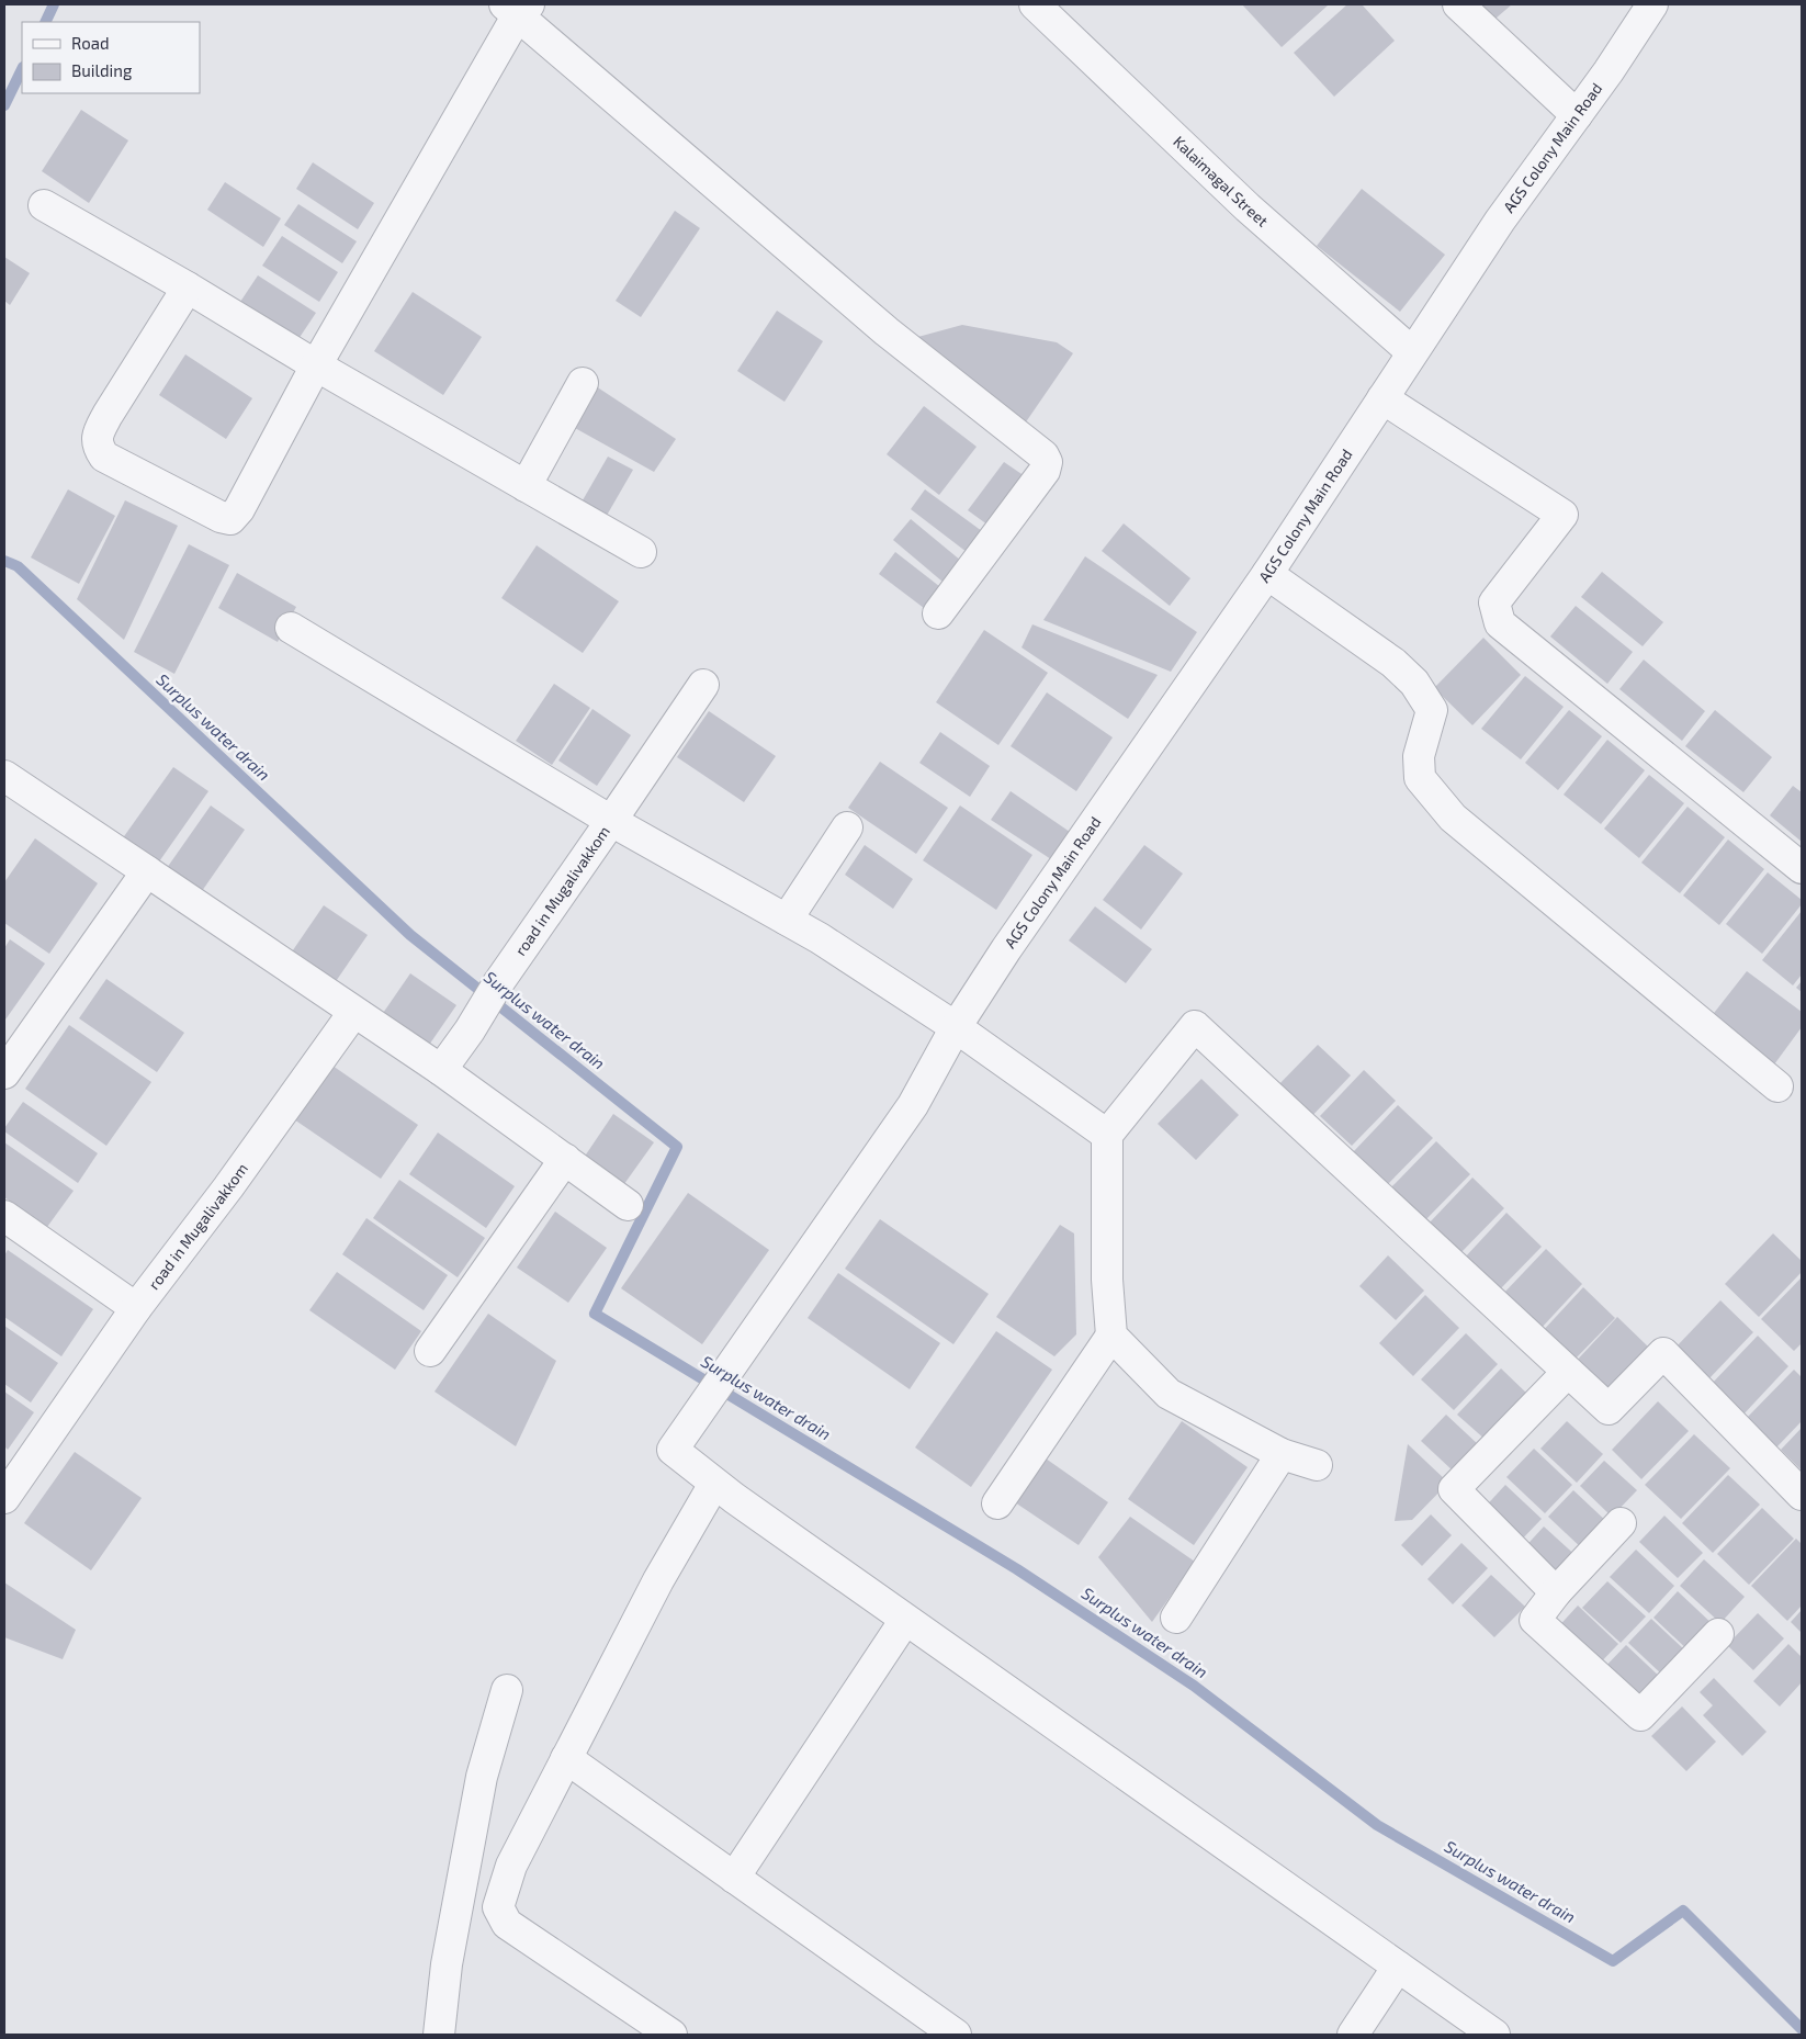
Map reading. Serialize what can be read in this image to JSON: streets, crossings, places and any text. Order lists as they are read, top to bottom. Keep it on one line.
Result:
{"streets":{"street":["AGS Colony Main Road","Kalaimagal Street","road in Mugalivakkom"]},"crossings":[["AGS Colony Main Road","Kalaimagal Street"],["AGS Colony Main Road","road in Mugalivakkom"]],"water":["Surplus water drain"],"legend":["Road","Building"]}
